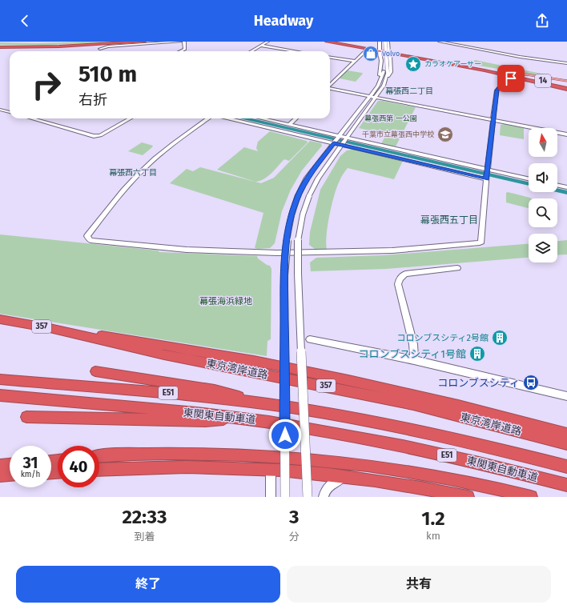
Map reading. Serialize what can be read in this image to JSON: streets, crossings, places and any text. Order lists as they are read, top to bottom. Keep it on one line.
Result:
{"streets":{"highway":["14","357","東京湾岸道路","E51","東関東自動車道"]},"districts":["幕張西二丁目","幕張西六丁目","幕張西五丁目"],"parks":["幕張西第 一公園","幕張海浜緑地"],"places":{"shop":["Volvo"],"place":["カラオケアーサー"],"school or university":["千葉市立幕張西中学校"],"building":["コロンブスシティ2号館","コロンブスシティ1号館"],"bus stop":["コロンブスシティ"]},"north":"top","page":{"header":"Headway","turn":["510 m","右折"],"speed":"31 km/h","limit":"40","eta":["22:33","到着","3","分","1.2","km"],"buttons":["終了","共有"]}}
